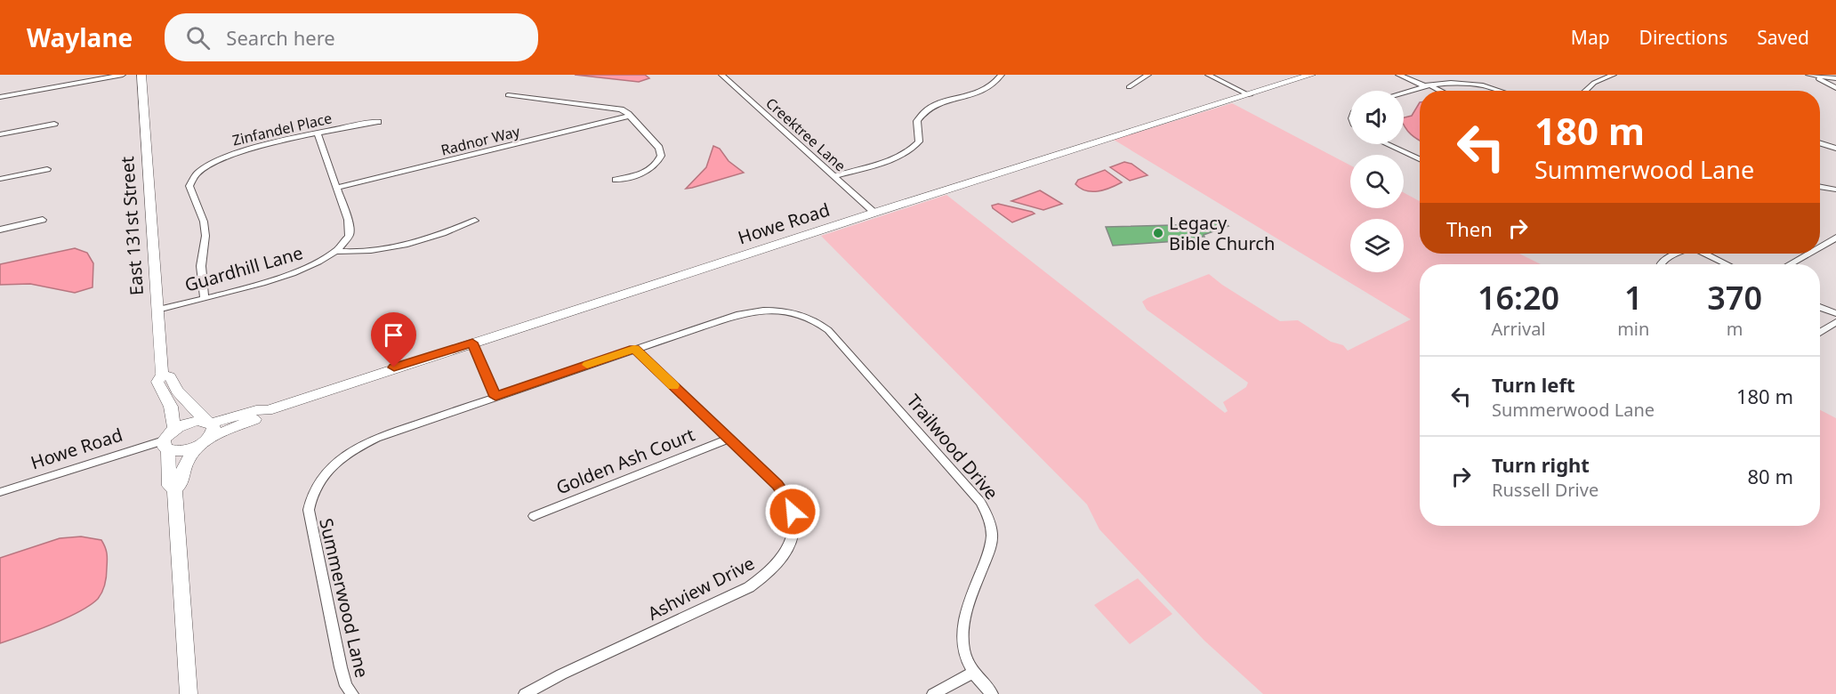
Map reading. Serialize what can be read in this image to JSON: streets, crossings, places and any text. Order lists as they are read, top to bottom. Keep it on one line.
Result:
{"streets":{"street":["Zinfandel Place","Creektree Lane","Radnor Way","Howe Road","East 131st Street","Guardhill Lane","Trailwood Drive","Golden Ash Court","Ashview Drive","Summerwood Lane"]},"crossings":[["Zinfandel Place","Guardhill Lane"],["Creektree Lane","Howe Road"],["Radnor Way","Guardhill Lane"],["East 131st Street","Guardhill Lane"],["Trailwood Drive","Summerwood Lane"],["Golden Ash Court","Ashview Drive"],["Ashview Drive","Summerwood Lane"]],"places":["Legacy Bible Church"],"page":{"header":"Waylane","search":"Search here","nav":["Map","Directions","Saved"],"turn":["180 m","Summerwood Lane"],"then":"Then","eta":["16:20","Arrival","1","min","370","m"],"list":[{"name":"Turn left","note":"Summerwood Lane","value":"180 m"},{"name":"Turn right","note":"Russell Drive","value":"80 m"}]}}
